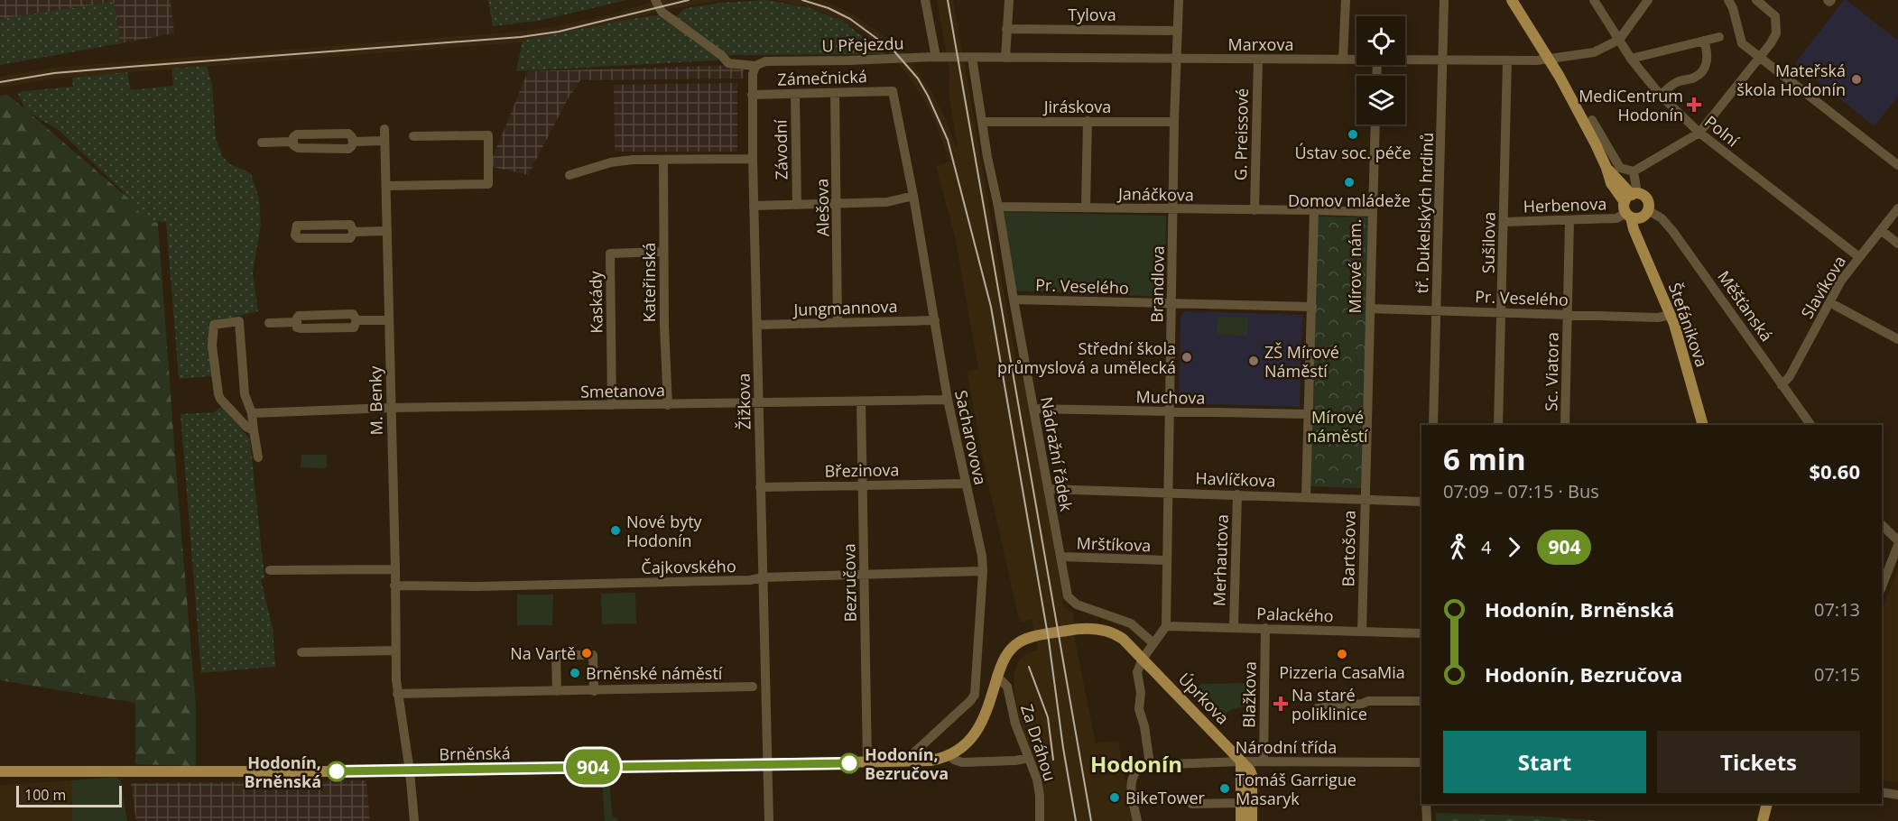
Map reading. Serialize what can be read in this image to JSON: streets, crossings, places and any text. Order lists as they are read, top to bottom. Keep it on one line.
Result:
{"streets":{"main road":["Měšťanská","Štefánikova","Úprkova","Brněnská"],"street":["Tylova","U Přejezdu","Marxova","Zámečnická","Jiráskova","Polní","G. Preissové","Závodní","Janáčkova","Herbenova","Alešova","tř. Dukelských hrdinů","Sušilova","Mírové nám.","Kateřinská","Brandlova","Pr. Veselého","Slavíkova","Kaskády","Jungmannova","Sc. Viatora","Smetanova","Muchova","M. Benky","Žižkova","Sacharovova","Nádražní řádek","Březinova","Havlíčkova","Mrštíkova","Bartošova","Merhautova","Čajkovského","Bezručova","Palackého","Blažkova","Za Dráhou","Národní třída"]},"crossings":[["Tylova","Brandlova"],["U Přejezdu","Marxova"],["U Přejezdu","Žižkova"],["U Přejezdu","Nádražní řádek"],["Marxova","Polní"],["Marxova","G. Preissové"],["Marxova","tř. Dukelských hrdinů"],["Marxova","Sušilova"],["Marxova","Brandlova"],["Marxova","Měšťanská"],["Marxova","Nádražní řádek"],["Zámečnická","Závodní"],["Zámečnická","Alešova"],["Zámečnická","Žižkova"],["Zámečnická","Sacharovova"],["Jiráskova","Brandlova"],["Jiráskova","Nádražní řádek"],["Polní","Slavíkova"],["G. Preissové","Janáčkova"],["Janáčkova","Mírové nám."],["Janáčkova","Brandlova"],["Janáčkova","Nádražní řádek"],["Herbenova","Sušilova"],["Herbenova","Měšťanská"],["Herbenova","Štefánikova"],["Herbenova","Sc. Viatora"],["Alešova","Jungmannova"],["tř. Dukelských hrdinů","Pr. Veselého"],["Sušilova","Pr. Veselého"],["Mírové nám.","Pr. Veselého"],["Mírové nám.","Havlíčkova"],["Mírové nám.","Bartošova"],["Kateřinská","Kaskády"],["Kateřinská","Smetanova"],["Brandlova","Pr. Veselého"],["Brandlova","Muchova"],["Brandlova","Havlíčkova"],["Brandlova","Mrštíkova"],["Brandlova","Palackého"],["Pr. Veselého","Štefánikova"],["Pr. Veselého","Sc. Viatora"],["Pr. Veselého","Nádražní řádek"],["Slavíkova","Měšťanská"],["Kaskády","Smetanova"],["Měšťanská","Štefánikova"],["Jungmannova","Žižkova"],["Jungmannova","Sacharovova"],["Smetanova","M. Benky"],["Smetanova","Žižkova"],["Smetanova","Sacharovova"],["Smetanova","Bezručova"],["Muchova","Nádražní řádek"],["M. Benky","Čajkovského"],["M. Benky","Brněnská"],["Žižkova","Březinova"],["Žižkova","Čajkovského"],["Žižkova","Brněnská"],["Sacharovova","Březinova"],["Sacharovova","Čajkovského"],["Sacharovova","Brněnská"],["Nádražní řádek","Havlíčkova"],["Nádražní řádek","Mrštíkova"],["Březinova","Bezručova"],["Havlíčkova","Bartošova"],["Havlíčkova","Merhautova"],["Bartošova","Palackého"],["Merhautova","Palackého"],["Čajkovského","Bezručova"],["Bezručova","Brněnská"],["Palackého","Blažkova"],["Blažkova","Národní třída"],["Úprkova","Národní třída"],["Úprkova","Brněnská"],["Za Dráhou","Brněnská"]],"districts":["Hodonín"],"parks":["Mírové náměstí"],"places":{"other":["Mateřská škola Hodonín","Ústav soc. péče","Domov mládeže","Střední škola průmyslová a umělecká","ZŠ Mírové Náměstí","Nové byty Hodonín","Na Vartě","Pizzeria CasaMia","Brněnské náměstí","Hodonín, Bezručova","Hodonín, Brněnská","Tomáš Garrigue Masaryk","BikeTower"],"health":["MediCentrum Hodonín","Na staré poliklinice"]},"lines":["bus line 904"],"scale_bar":"100 m","page":{"on_map":"904","heading":["6 min","07:09 – 07:15 · Bus","$0.60"],"legs":["4","904"],"list":[{"name":"Hodonín, Brněnská","value":"07:13"},{"name":"Hodonín, Bezručova","value":"07:15"}],"buttons":["Start","Tickets"],"scale":"100 m"}}
